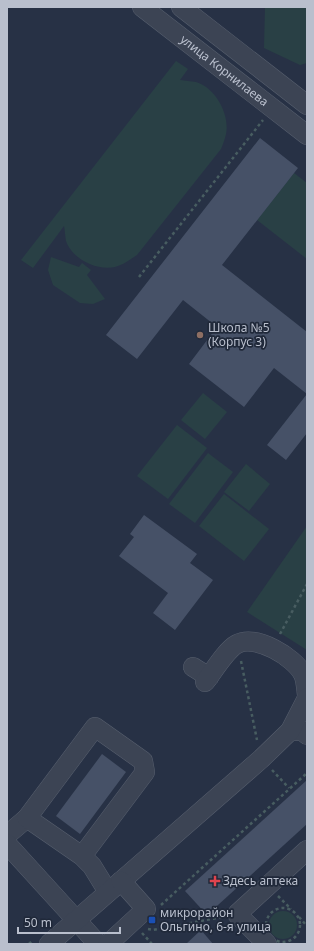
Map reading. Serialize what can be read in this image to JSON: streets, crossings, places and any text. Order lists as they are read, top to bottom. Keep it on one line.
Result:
{"streets":{"street":["улица Корнилаева"]},"places":{"other":["Школа №5 (Корпус 3)"],"health":["Здесь аптека"],"transit":["микрорайон Ольгино, 6-я улица"]},"scale_bar":"50 m"}
